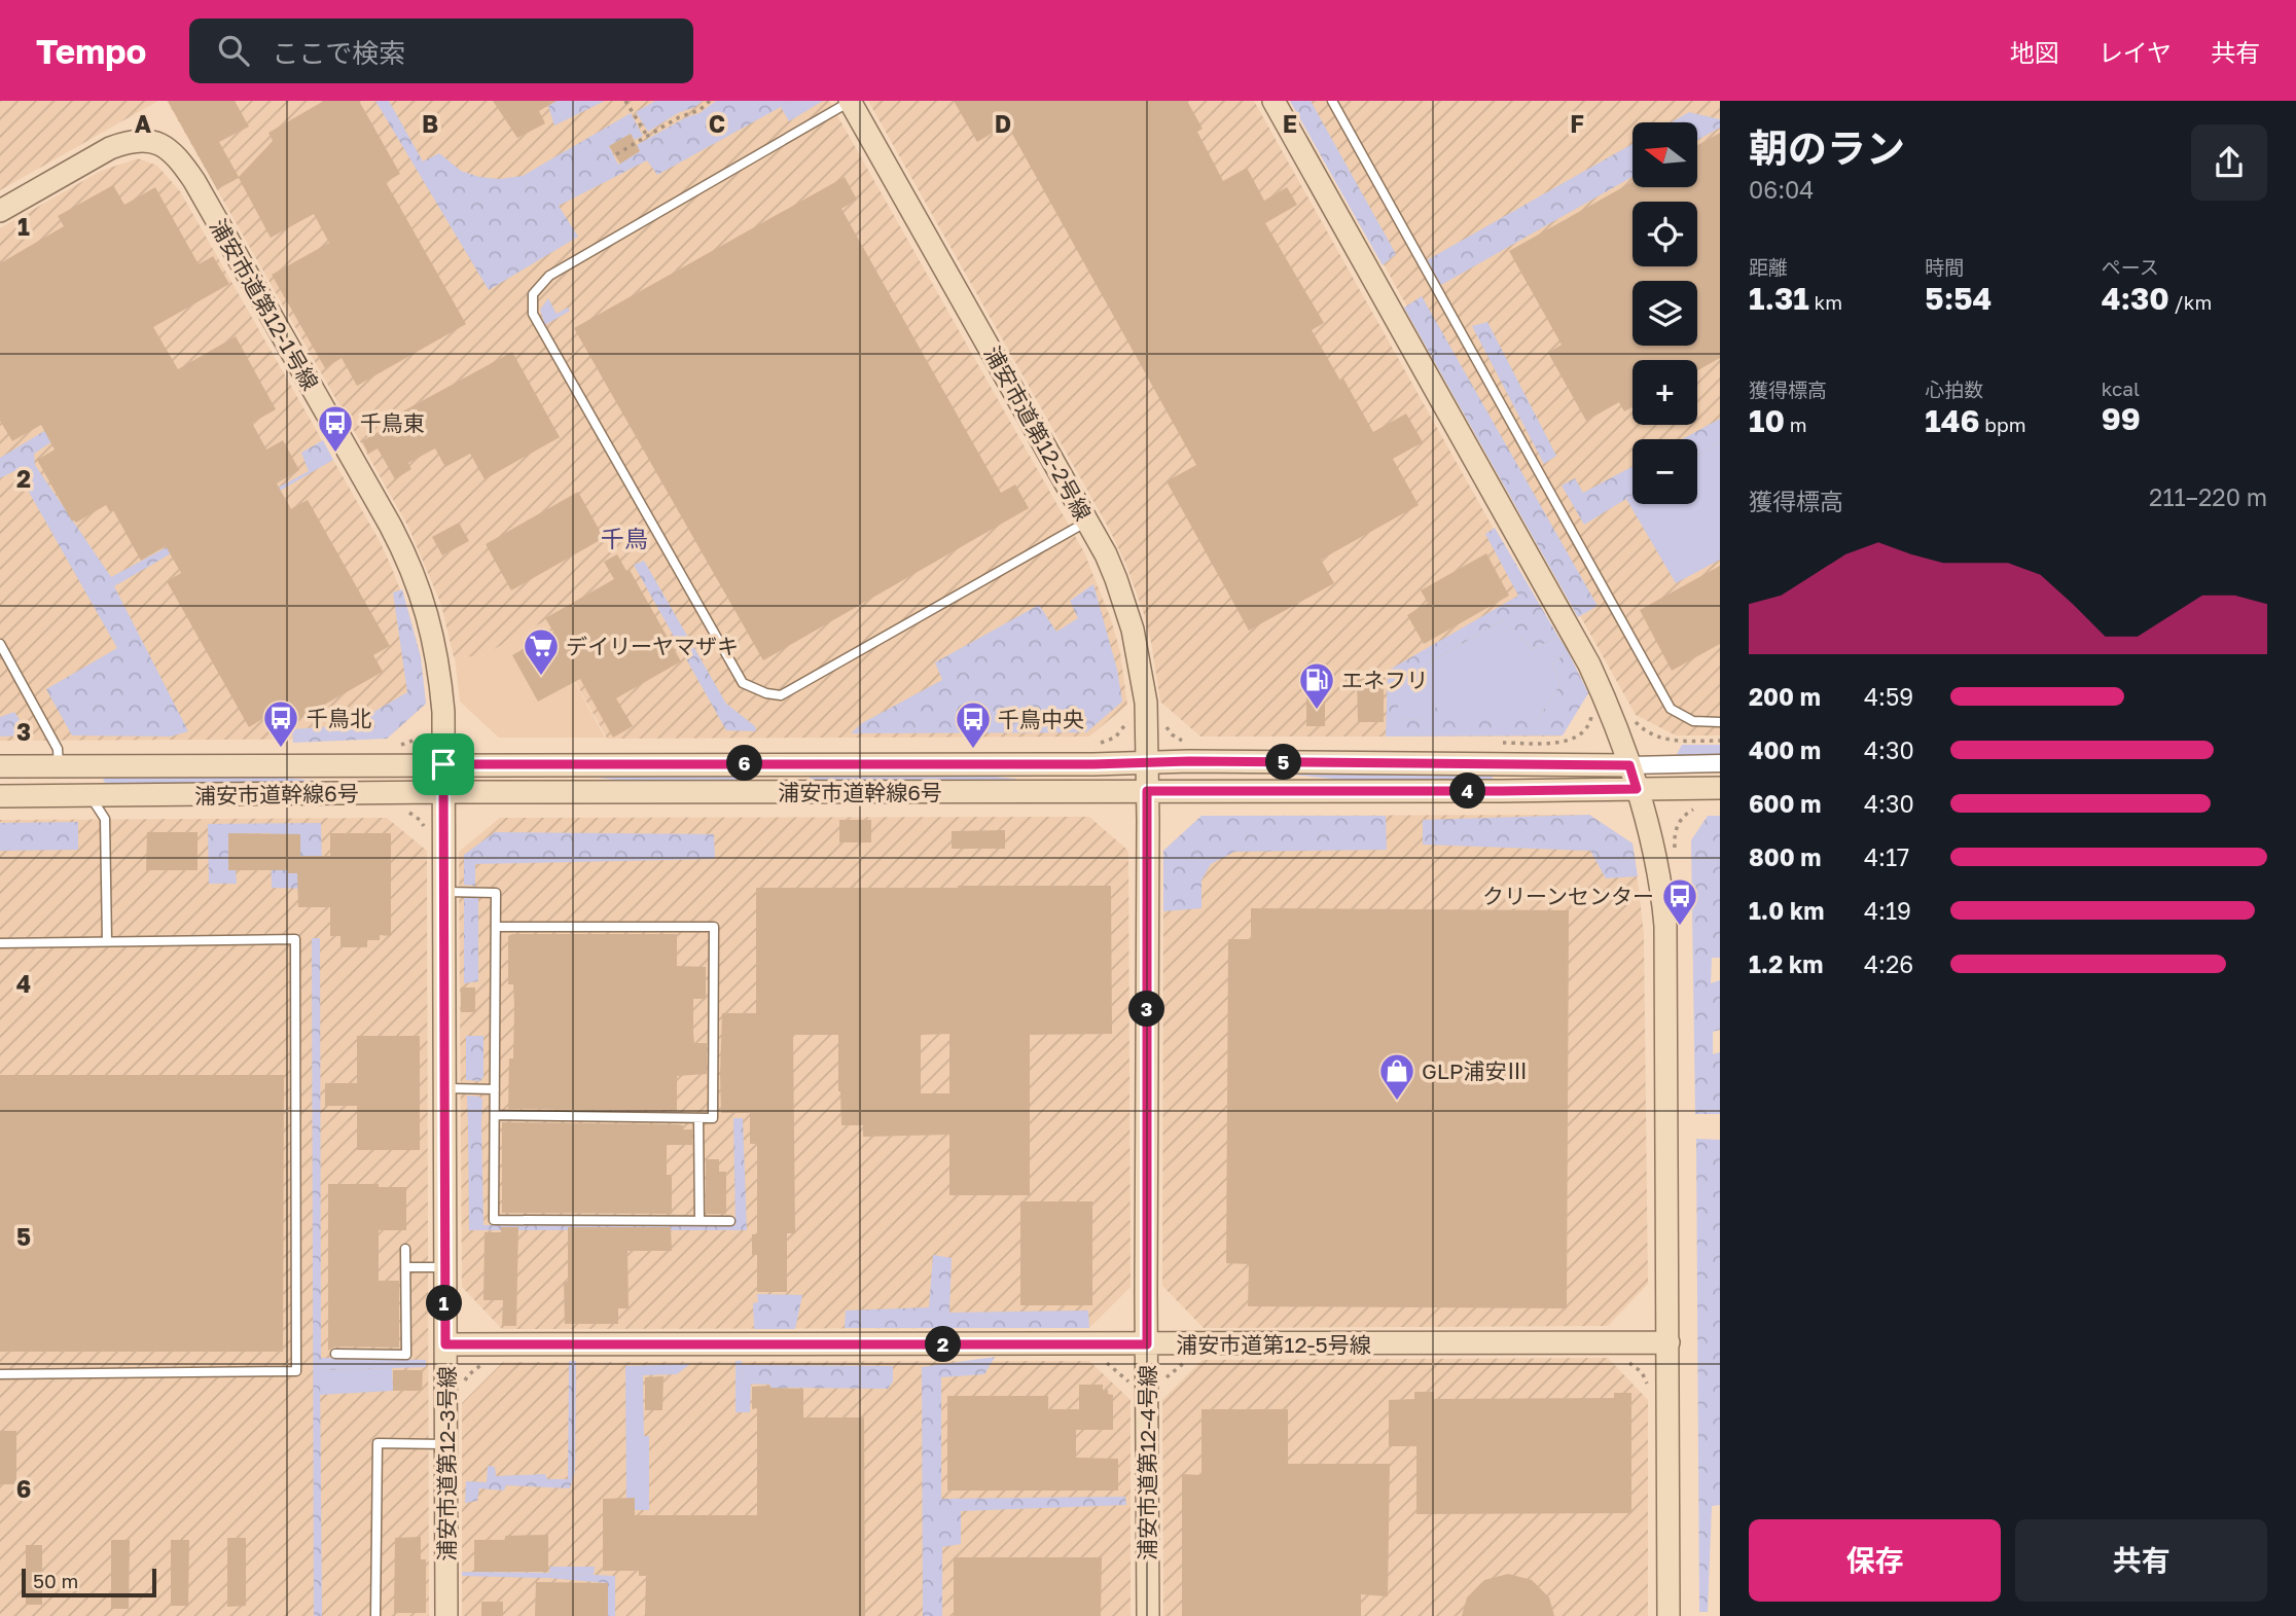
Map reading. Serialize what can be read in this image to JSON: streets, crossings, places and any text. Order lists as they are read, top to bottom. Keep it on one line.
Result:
{"streets":{"street":["浦安市道第12-1号線","浦安市道第12-2号線","浦安市道幹線6号","浦安市道第12-5号線","浦安市道第12-4号線","浦安市道第12-3号線"]},"crossings":[["浦安市道第12-1号線","浦安市道幹線6号"],["浦安市道第12-1号線","浦安市道第12-3号線"],["浦安市道第12-2号線","浦安市道幹線6号"],["浦安市道第12-2号線","浦安市道第12-4号線"],["浦安市道幹線6号","浦安市道第12-4号線"],["浦安市道幹線6号","浦安市道第12-3号線"],["浦安市道第12-5号線","浦安市道第12-4号線"],["浦安市道第12-5号線","浦安市道第12-3号線"]],"districts":["千鳥"],"places":{"bus stop":["千鳥東","千鳥北","千鳥中央","クリーンセンター"],"supermarket":["デイリーヤマザキ"],"fuel station":["エネフリ"],"shop":["GLP浦安Ⅲ"]},"scale_bar":"50 m","north":"left","page":{"header":"Tempo","search":"ここで検索","nav":["地図","レイヤ","共有"],"heading":["朝のラン","06:04"],"map_buttons":["+","−"],"stats":[["距離","1.31 km"],["時間","5:54"],["ペース","4:30 /km"],["獲得標高","10 m"],["心拍数","146 bpm"],["kcal","99"]],"chart":["獲得標高","211–220 m"],"list":[{"name":"200 m","note":"4:59"},{"name":"400 m","note":"4:30"},{"name":"600 m","note":"4:30"},{"name":"800 m","note":"4:17"},{"name":"1.0 km","note":"4:19"},{"name":"1.2 km","note":"4:26"}],"pins":["5","6","4","3","1","2"],"buttons":["保存","共有"],"scale":"50 m"},"grid":{"columns":["A","B","C","D","E","F"],"rows":["1","2","3","4","5","6"]}}
